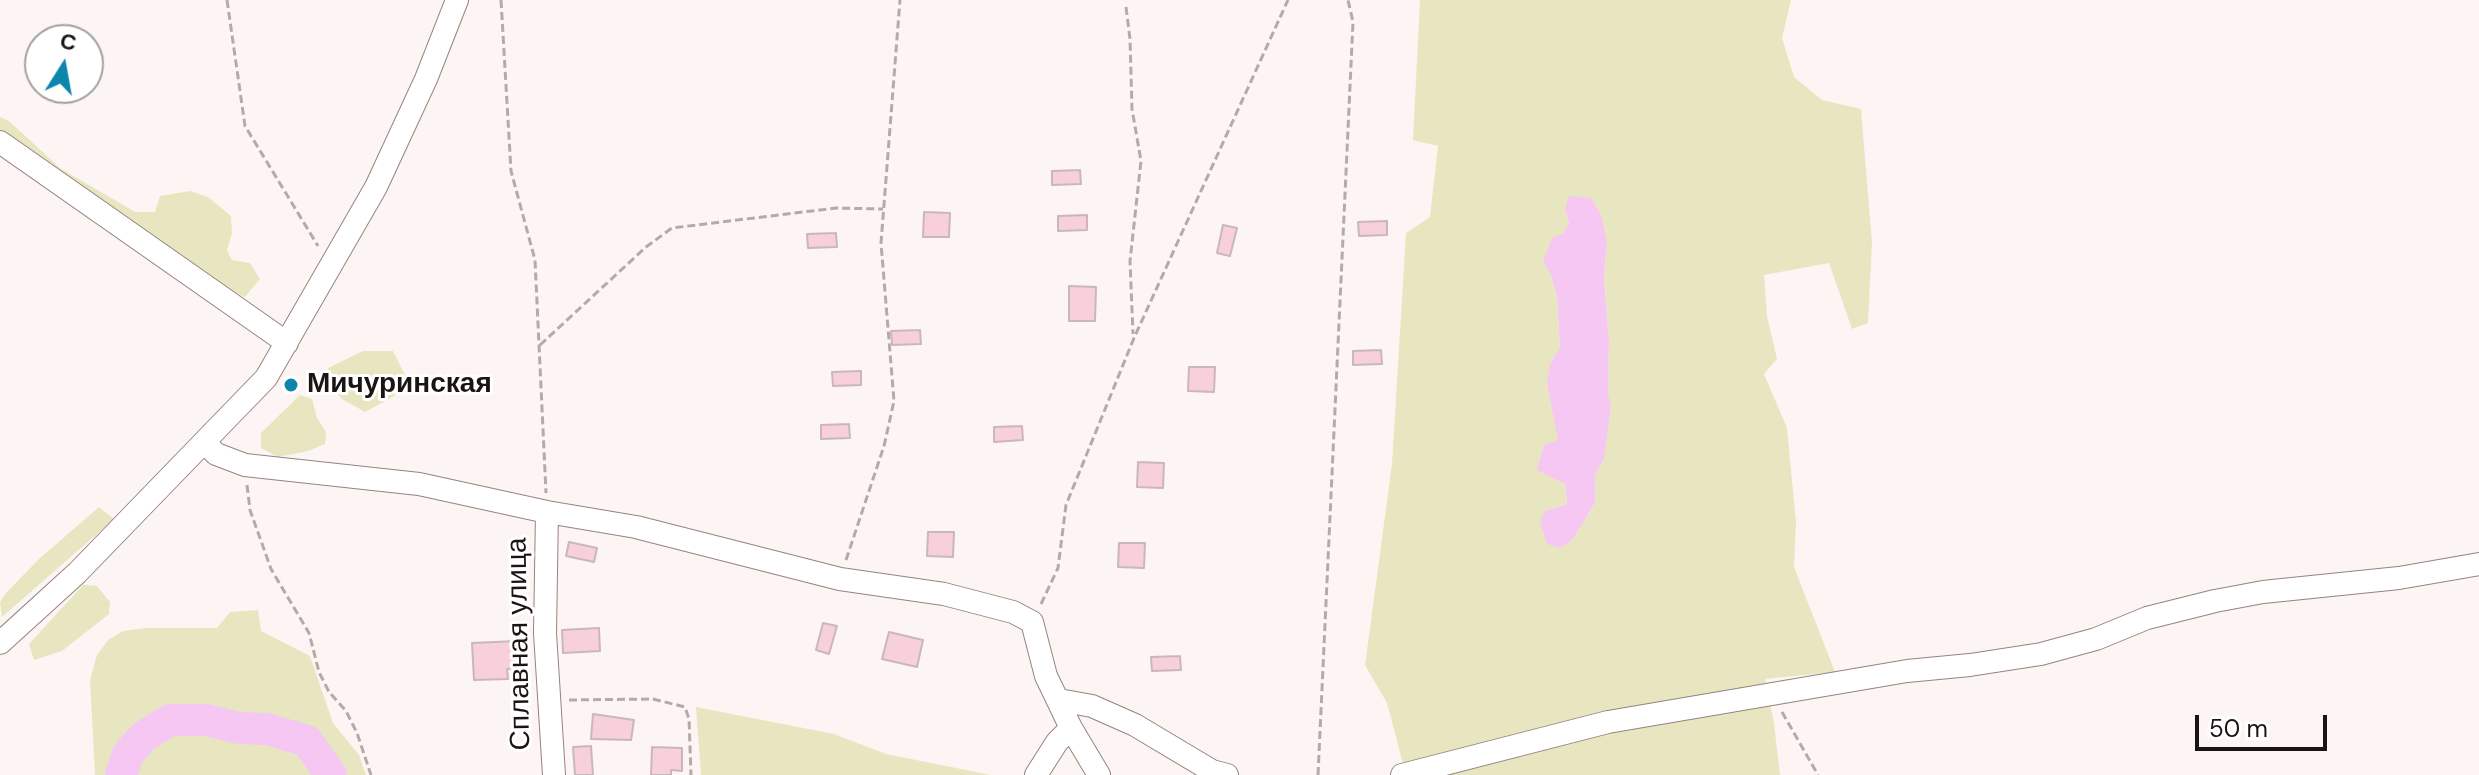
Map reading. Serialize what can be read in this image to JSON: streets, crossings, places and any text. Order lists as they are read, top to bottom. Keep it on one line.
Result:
{"streets":{"street":["Сплавная улица"]},"places":["Мичуринская"],"scale_bar":"50 m","north":"top"}
